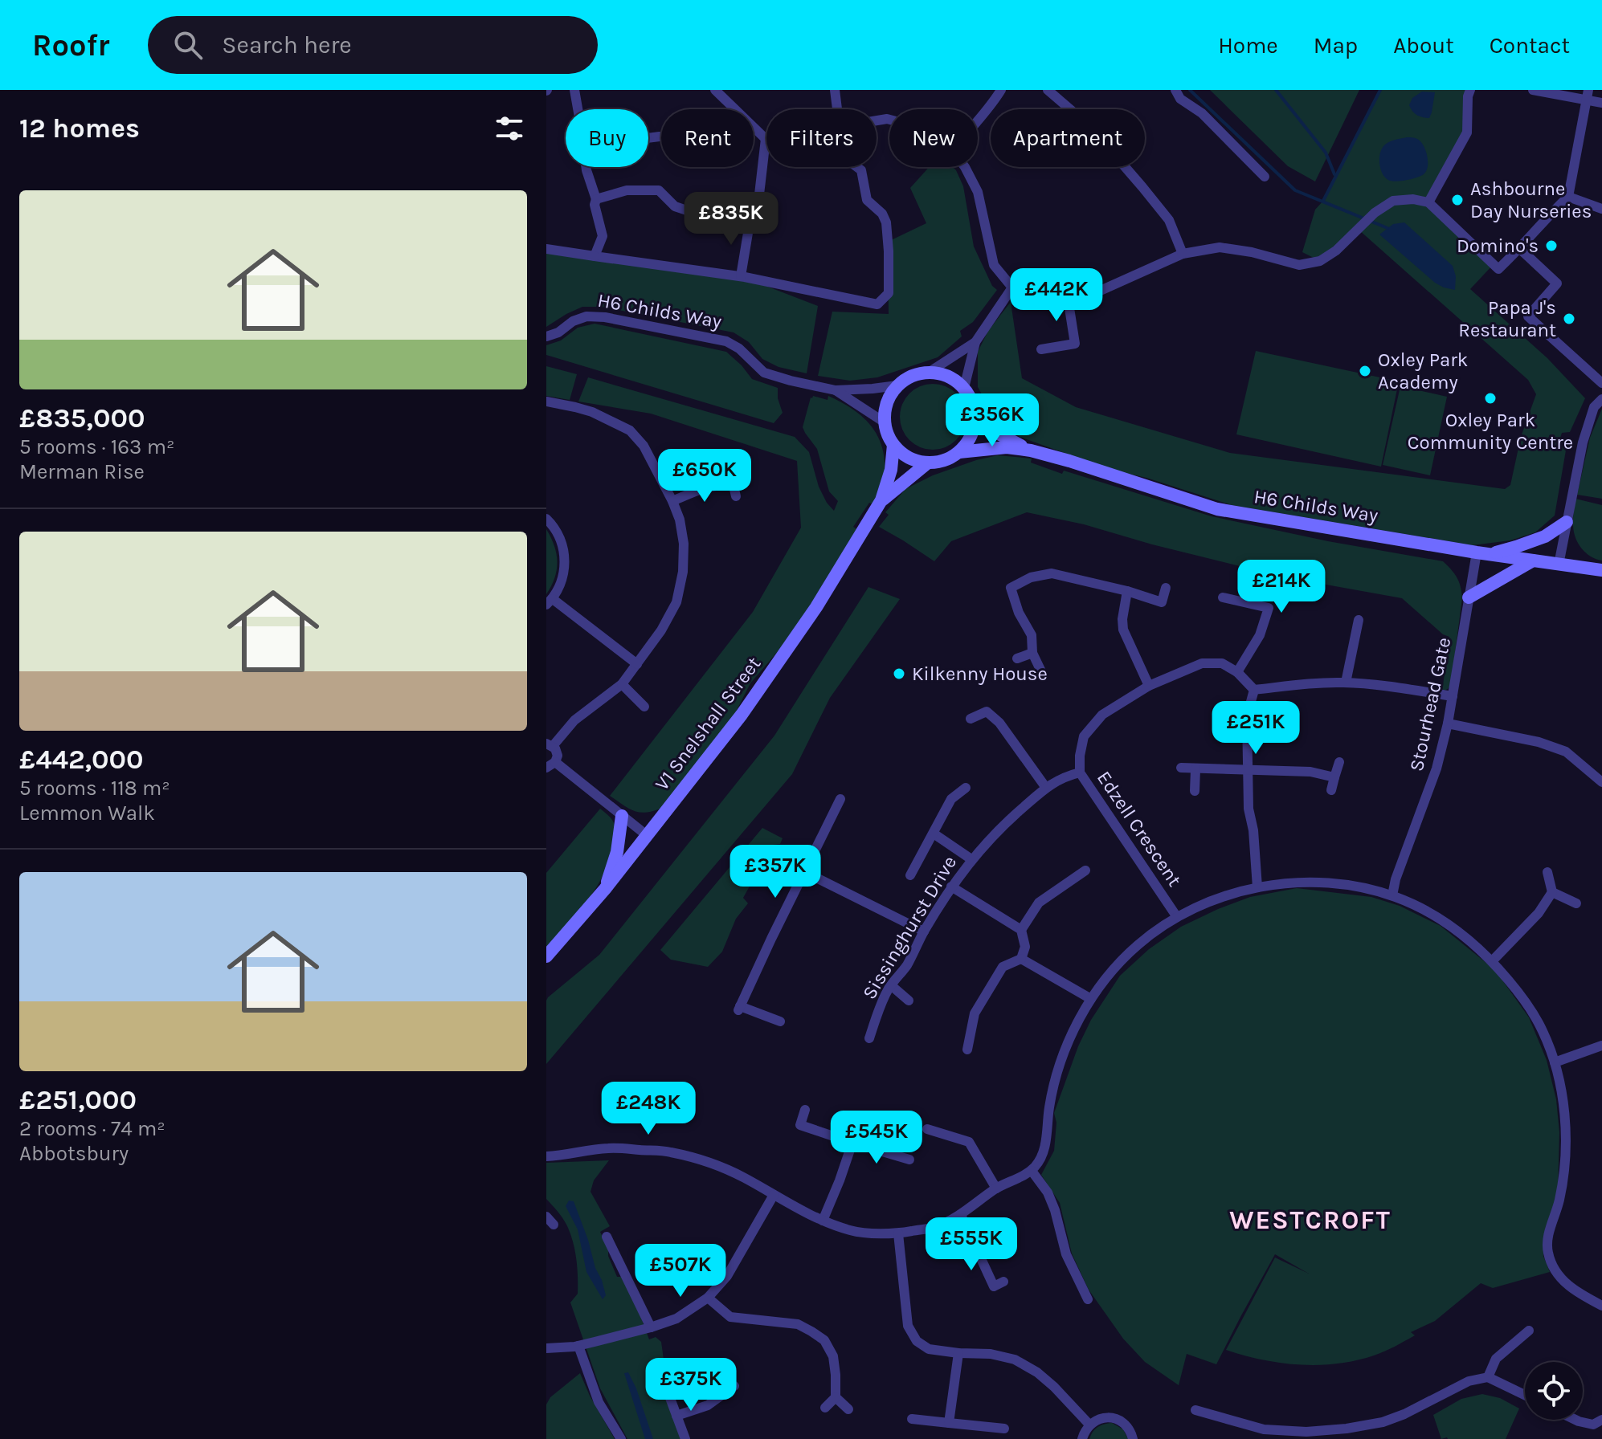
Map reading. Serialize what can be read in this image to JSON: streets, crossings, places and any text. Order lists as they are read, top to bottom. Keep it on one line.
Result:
{"streets":{"street":["H6 Childs Way","Stourhead Gate","V1 Snelshall Street","Edzell Crescent","Sissinghurst Drive"]},"crossings":[["H6 Childs Way","Stourhead Gate"],["H6 Childs Way","V1 Snelshall Street"],["Edzell Crescent","Sissinghurst Drive"]],"districts":["WESTCROFT"],"places":["Ashbourne Day Nurseries","Domino's","Papa J's Restaurant","Oxley Park Academy","Oxley Park Community Centre","Kilkenny House"],"page":{"header":"Roofr","search":"Search here","nav":["Home","Map","About","Contact"],"heading":"12 homes","chip":["Buy","Rent","Filters","New","Apartment"],"list":[{"name":"£835,000","note":"5 rooms · 163 m² · Merman Rise"},{"name":"£442,000","note":"5 rooms · 118 m² · Lemmon Walk"},{"name":"£251,000","note":"2 rooms · 74 m² · Abbotsbury"}],"price":["£835K","£442K","£356K","£650K","£214K","£251K","£357K","£248K","£545K","£555K","£507K","£375K"]}}
